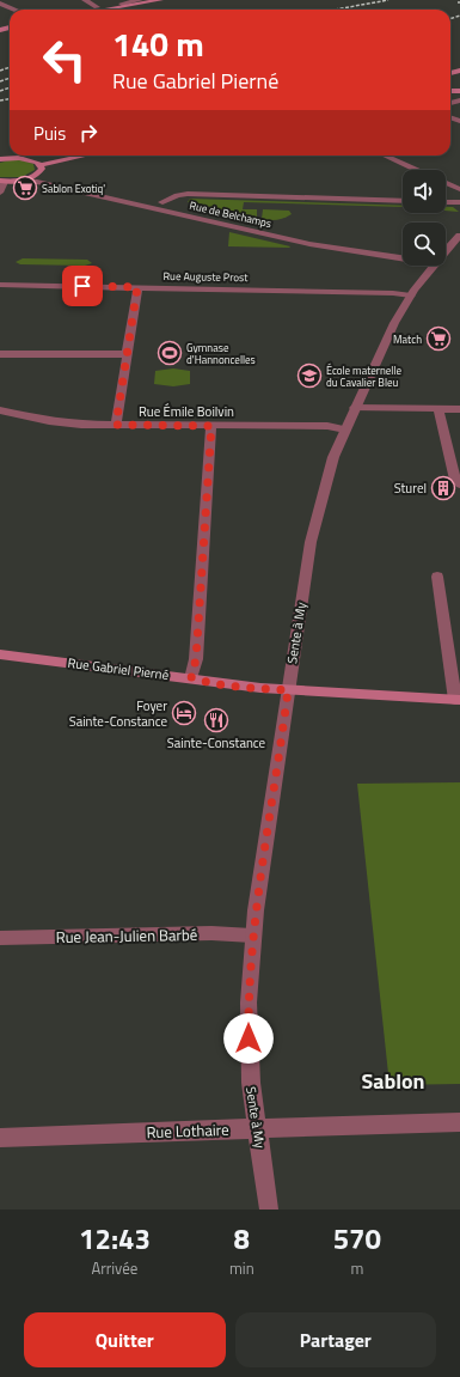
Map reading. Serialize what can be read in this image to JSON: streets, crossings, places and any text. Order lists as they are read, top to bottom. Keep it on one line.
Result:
{"streets":{"main road":["Rue Gabriel Pierné"],"street":["Rue de Belchamps","Rue Auguste Prost","Rue Émile Boilvin","Sente à My","Rue Jean-Julien Barbé","Rue Lothaire"]},"crossings":[["Rue Auguste Prost","Sente à My"],["Rue Émile Boilvin","Sente à My"],["Sente à My","Rue Gabriel Pierné"],["Sente à My","Rue Jean-Julien Barbé"],["Sente à My","Rue Lothaire"]],"districts":["Sablon"],"places":{"supermarket":["Sablon Exotiq'","Match"],"sports":["Gymnase d'Hannoncelles"],"school or university":["École maternelle du Cavalier Bleu"],"building":["Sturel"],"hotel":["Foyer Sainte-Constance"],"restaurant":["Sainte-Constance"]},"page":{"turn":["140 m","Rue Gabriel Pierné"],"then":"Puis","eta":["12:43","Arrivée","8","min","570","m"],"buttons":["Quitter","Partager"]}}
